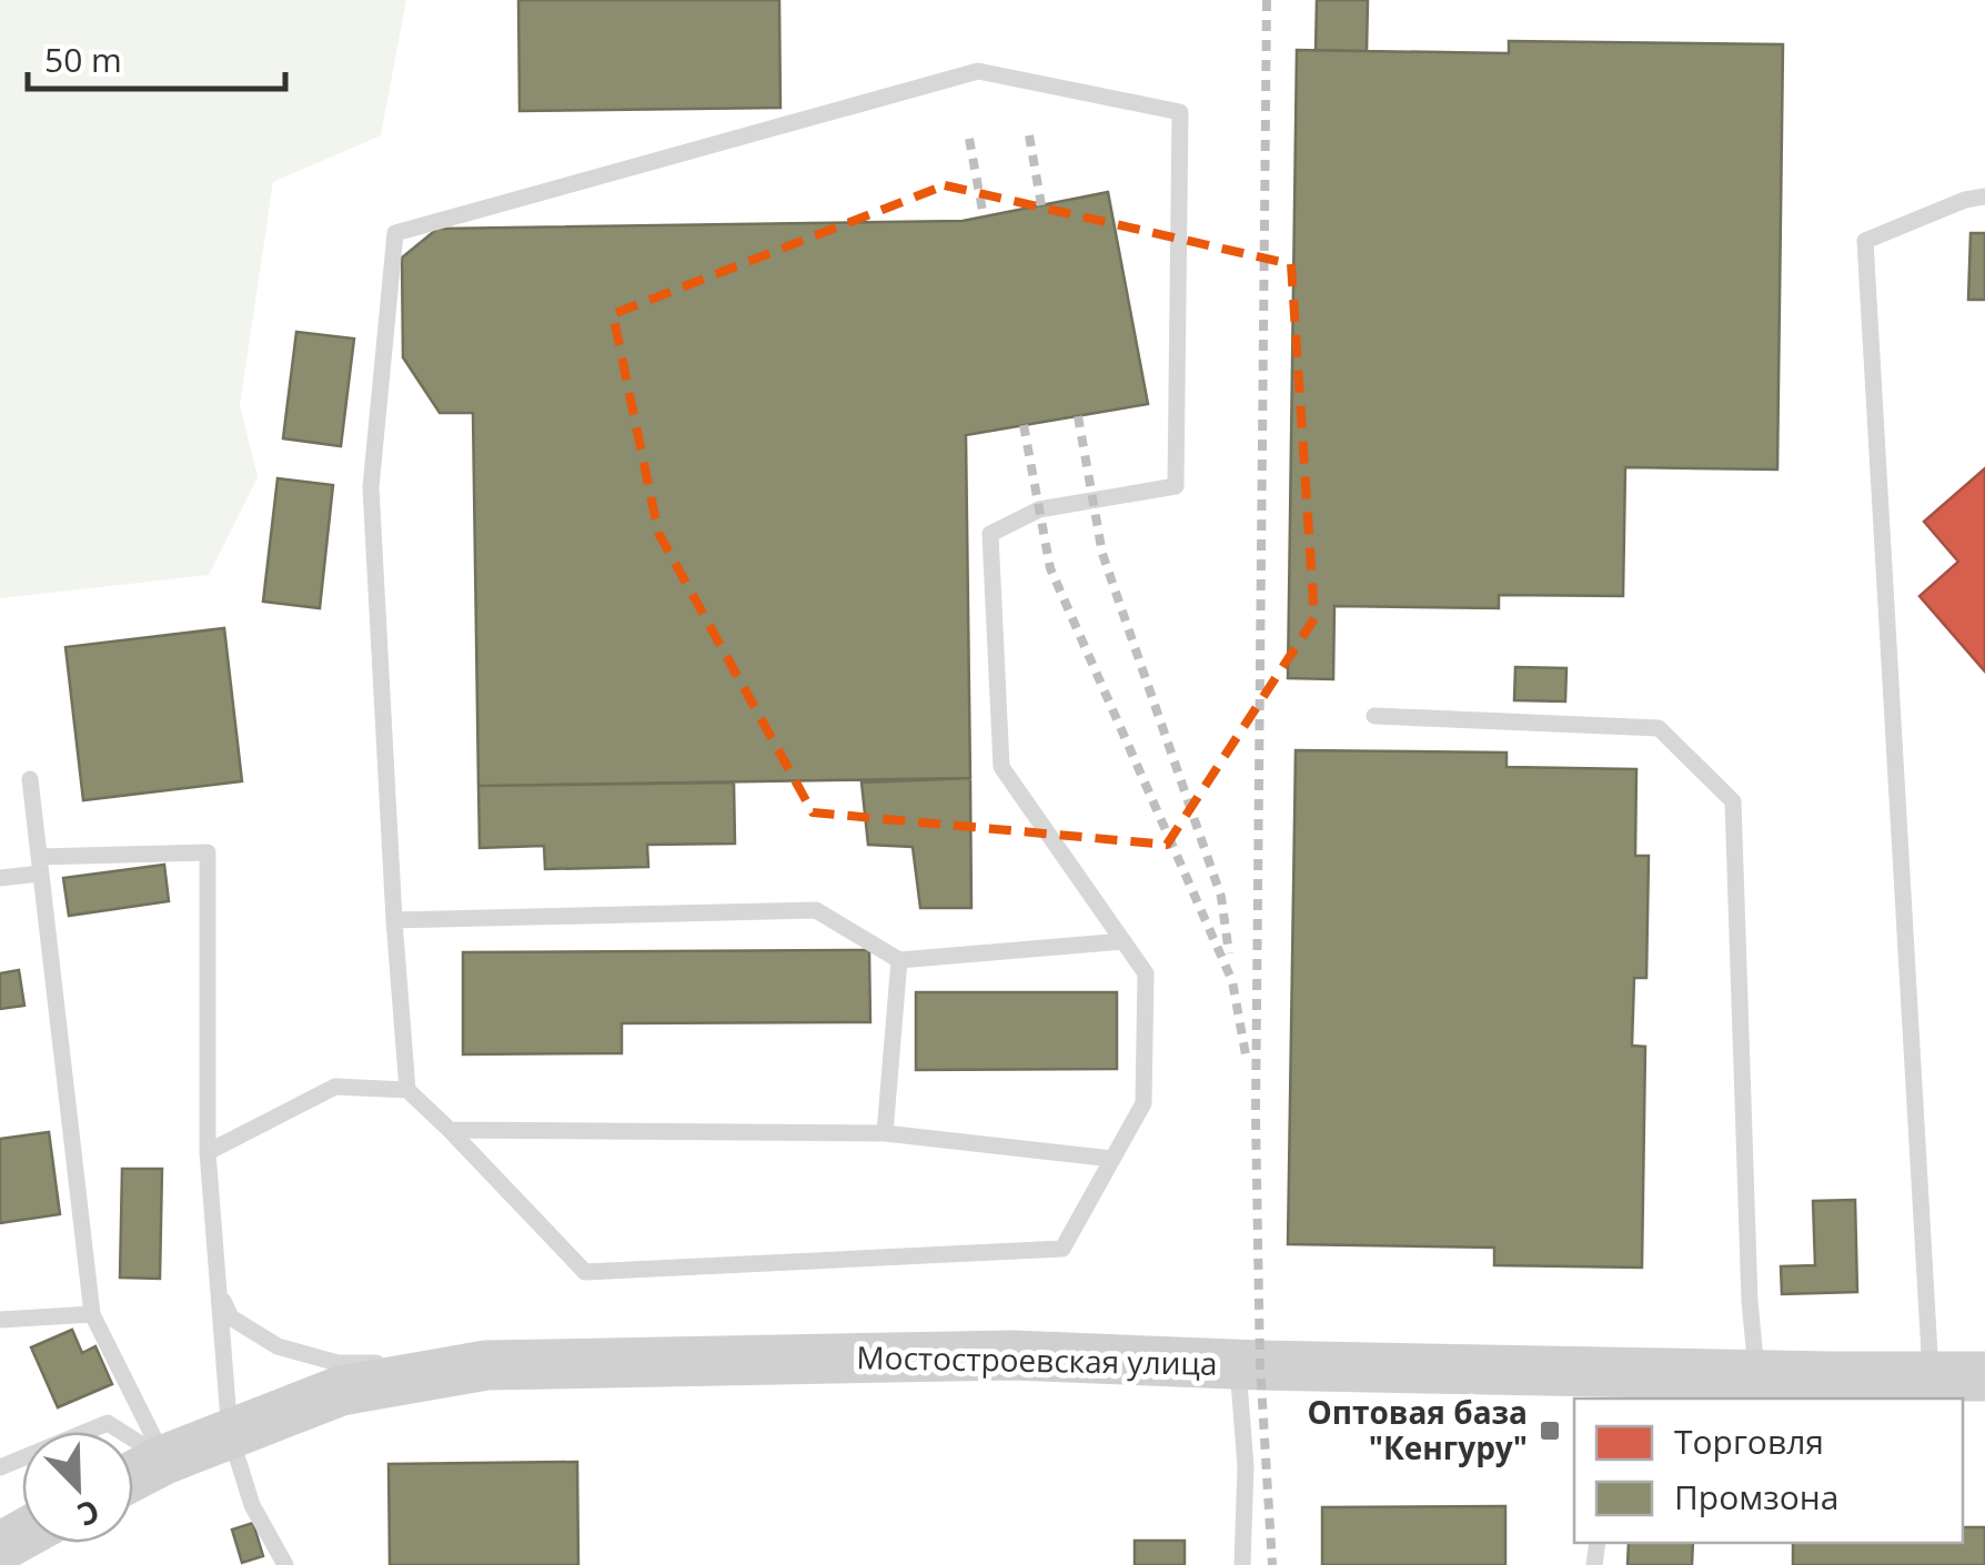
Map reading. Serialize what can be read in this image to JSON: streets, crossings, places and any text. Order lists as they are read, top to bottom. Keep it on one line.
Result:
{"streets":{"main road":["Мостостроевская улица"]},"places":{"transit":["Оптовая база \"Кенгуру\""]},"legend":["Торговля","Промзона"],"scale_bar":"50 m","north":"bottom right"}
